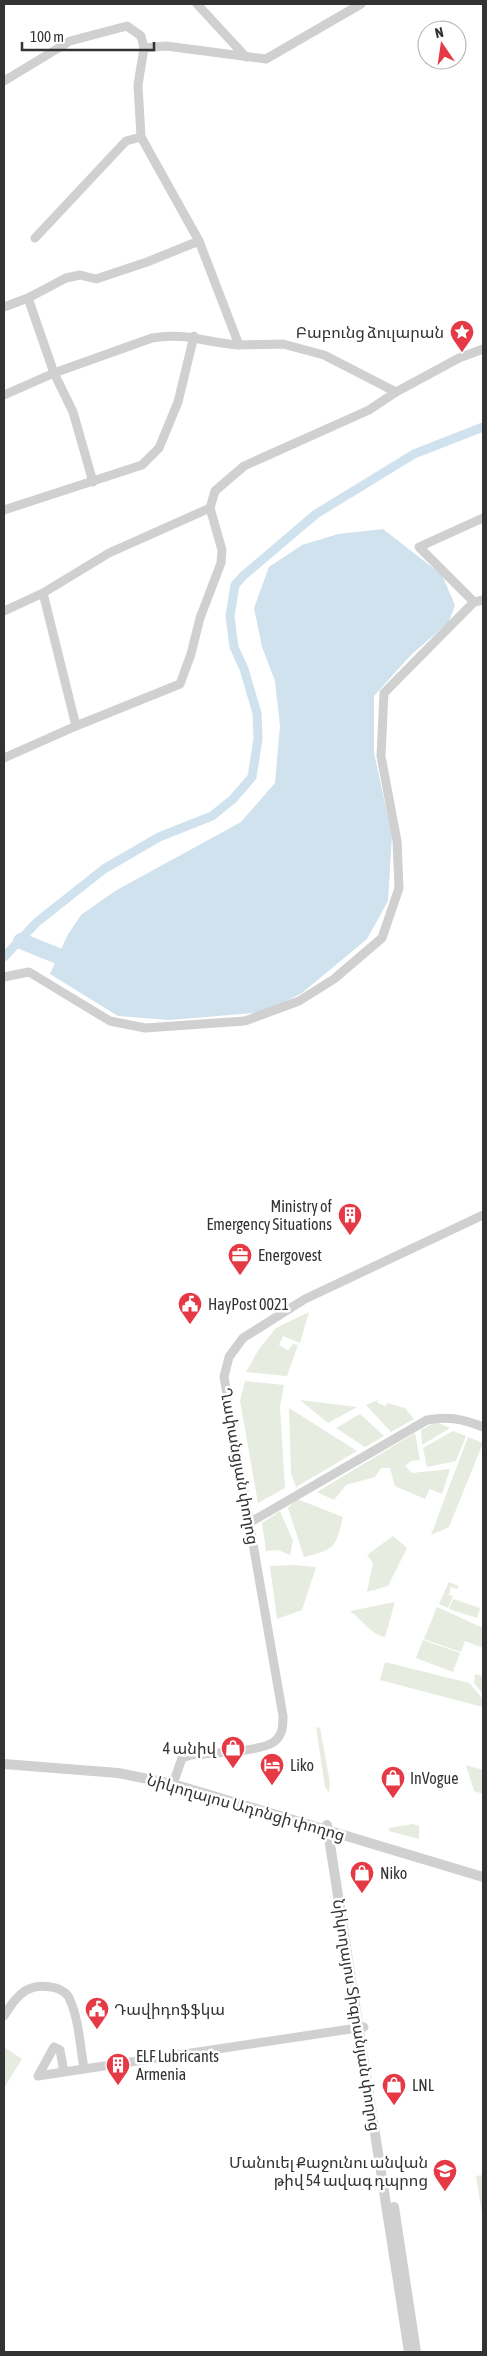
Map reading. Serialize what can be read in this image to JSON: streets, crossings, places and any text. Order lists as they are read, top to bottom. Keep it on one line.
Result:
{"streets":{"street":["Ղափանցյան փողոց","Նիկողայոս Ադոնցի փողոց","Նիկողայոս Տիգրանյան փողոց"]},"crossings":[["Ղափանցյան փողոց","Նիկողայոս Ադոնցի փողոց"],["Նիկողայոս Ադոնցի փողոց","Նիկողայոս Տիգրանյան փողոց"]],"places":{"place":["Բաբունց ձուլարան"],"building":["Ministry of Emergency Situations","ELF Lubricants Armenia"],"office":["Energovest"],"public building":["HayPost 0021","Դավիդոֆֆկա"],"shop":["4 անիվ","InVogue","Niko","LNL"],"hotel":["Liko"],"school or university":["Մանուել Քաջունու անվան թիվ 54 ավագ դպրոց"]},"scale_bar":"100 m","north":"top"}
